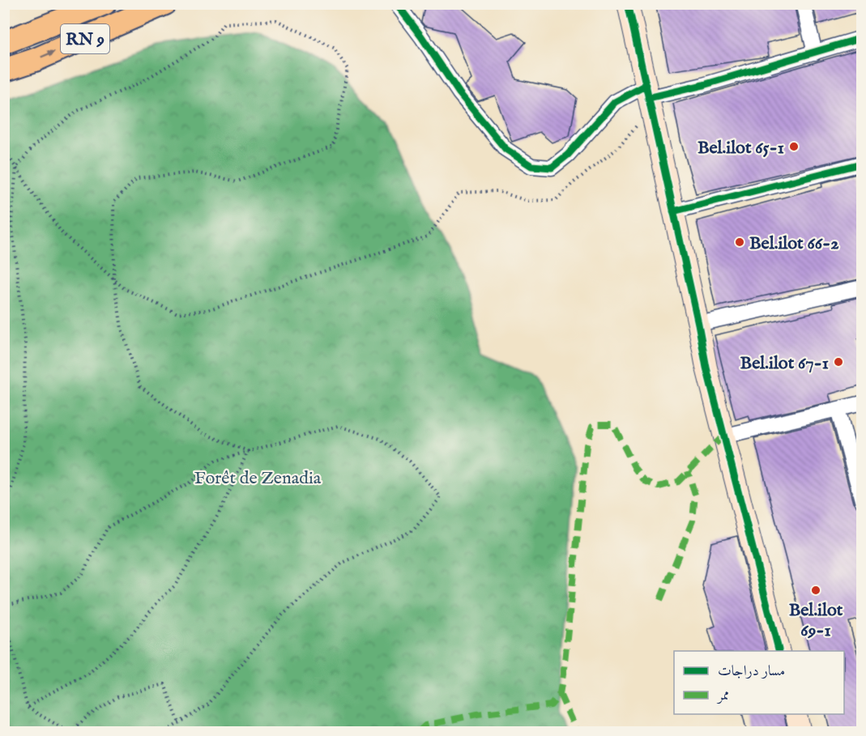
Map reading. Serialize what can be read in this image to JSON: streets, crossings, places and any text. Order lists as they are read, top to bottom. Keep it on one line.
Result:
{"streets":{"main road":["RN 9"]},"parks":["Forêt de Zenadia"],"places":["Bel.ilot 65-1","Bel.ilot 66-2","Bel.ilot 67-1","Bel.ilot 69-1"],"legend":["مسار دراجات","ممر"]}
